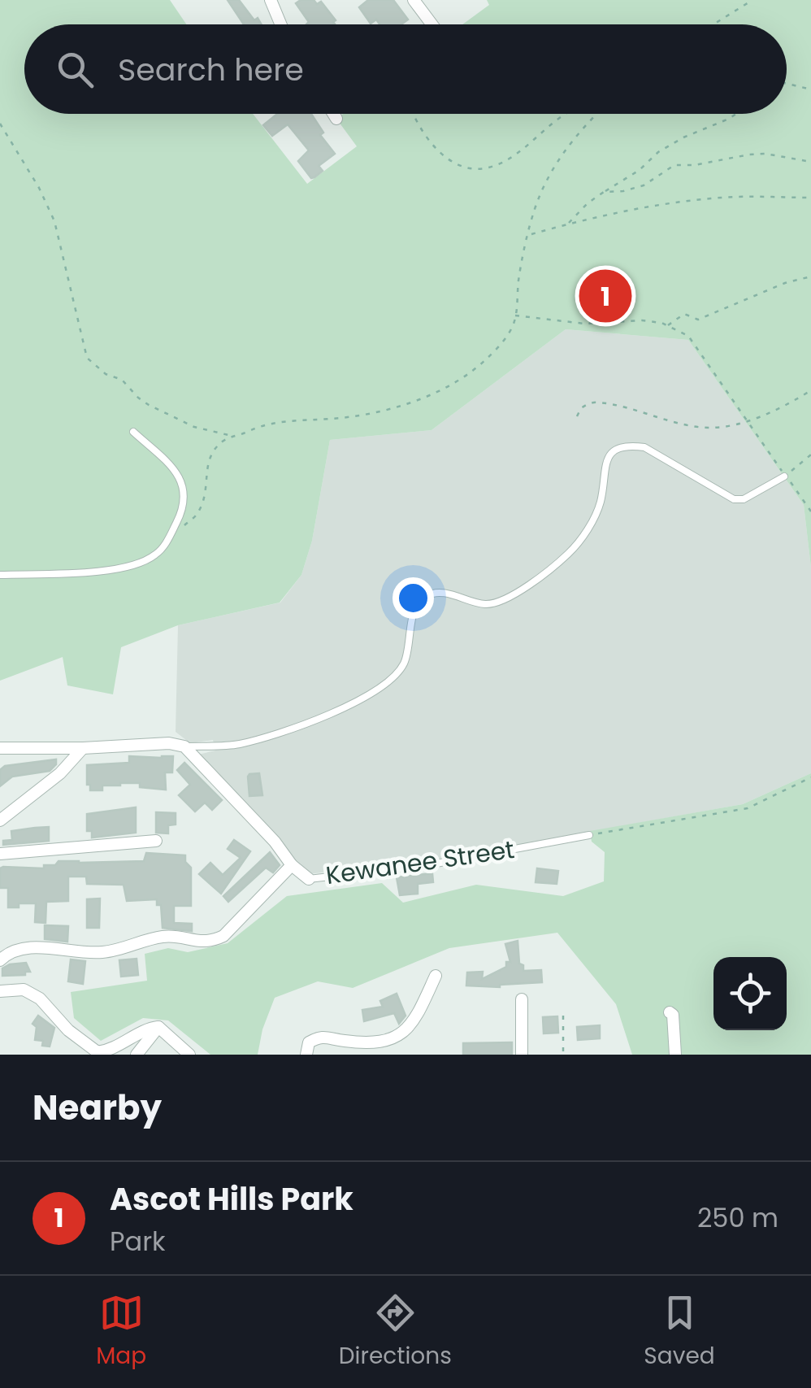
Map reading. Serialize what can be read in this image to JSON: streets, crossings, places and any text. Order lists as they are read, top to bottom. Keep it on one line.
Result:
{"streets":{"street":["Kewanee Street"]},"page":{"search":"Search here","pins":"1","heading":"Nearby","list":[{"mark":"1","name":"Ascot Hills Park","note":"Park","value":"250 m"}],"nav":["Map","Directions","Saved"]}}
